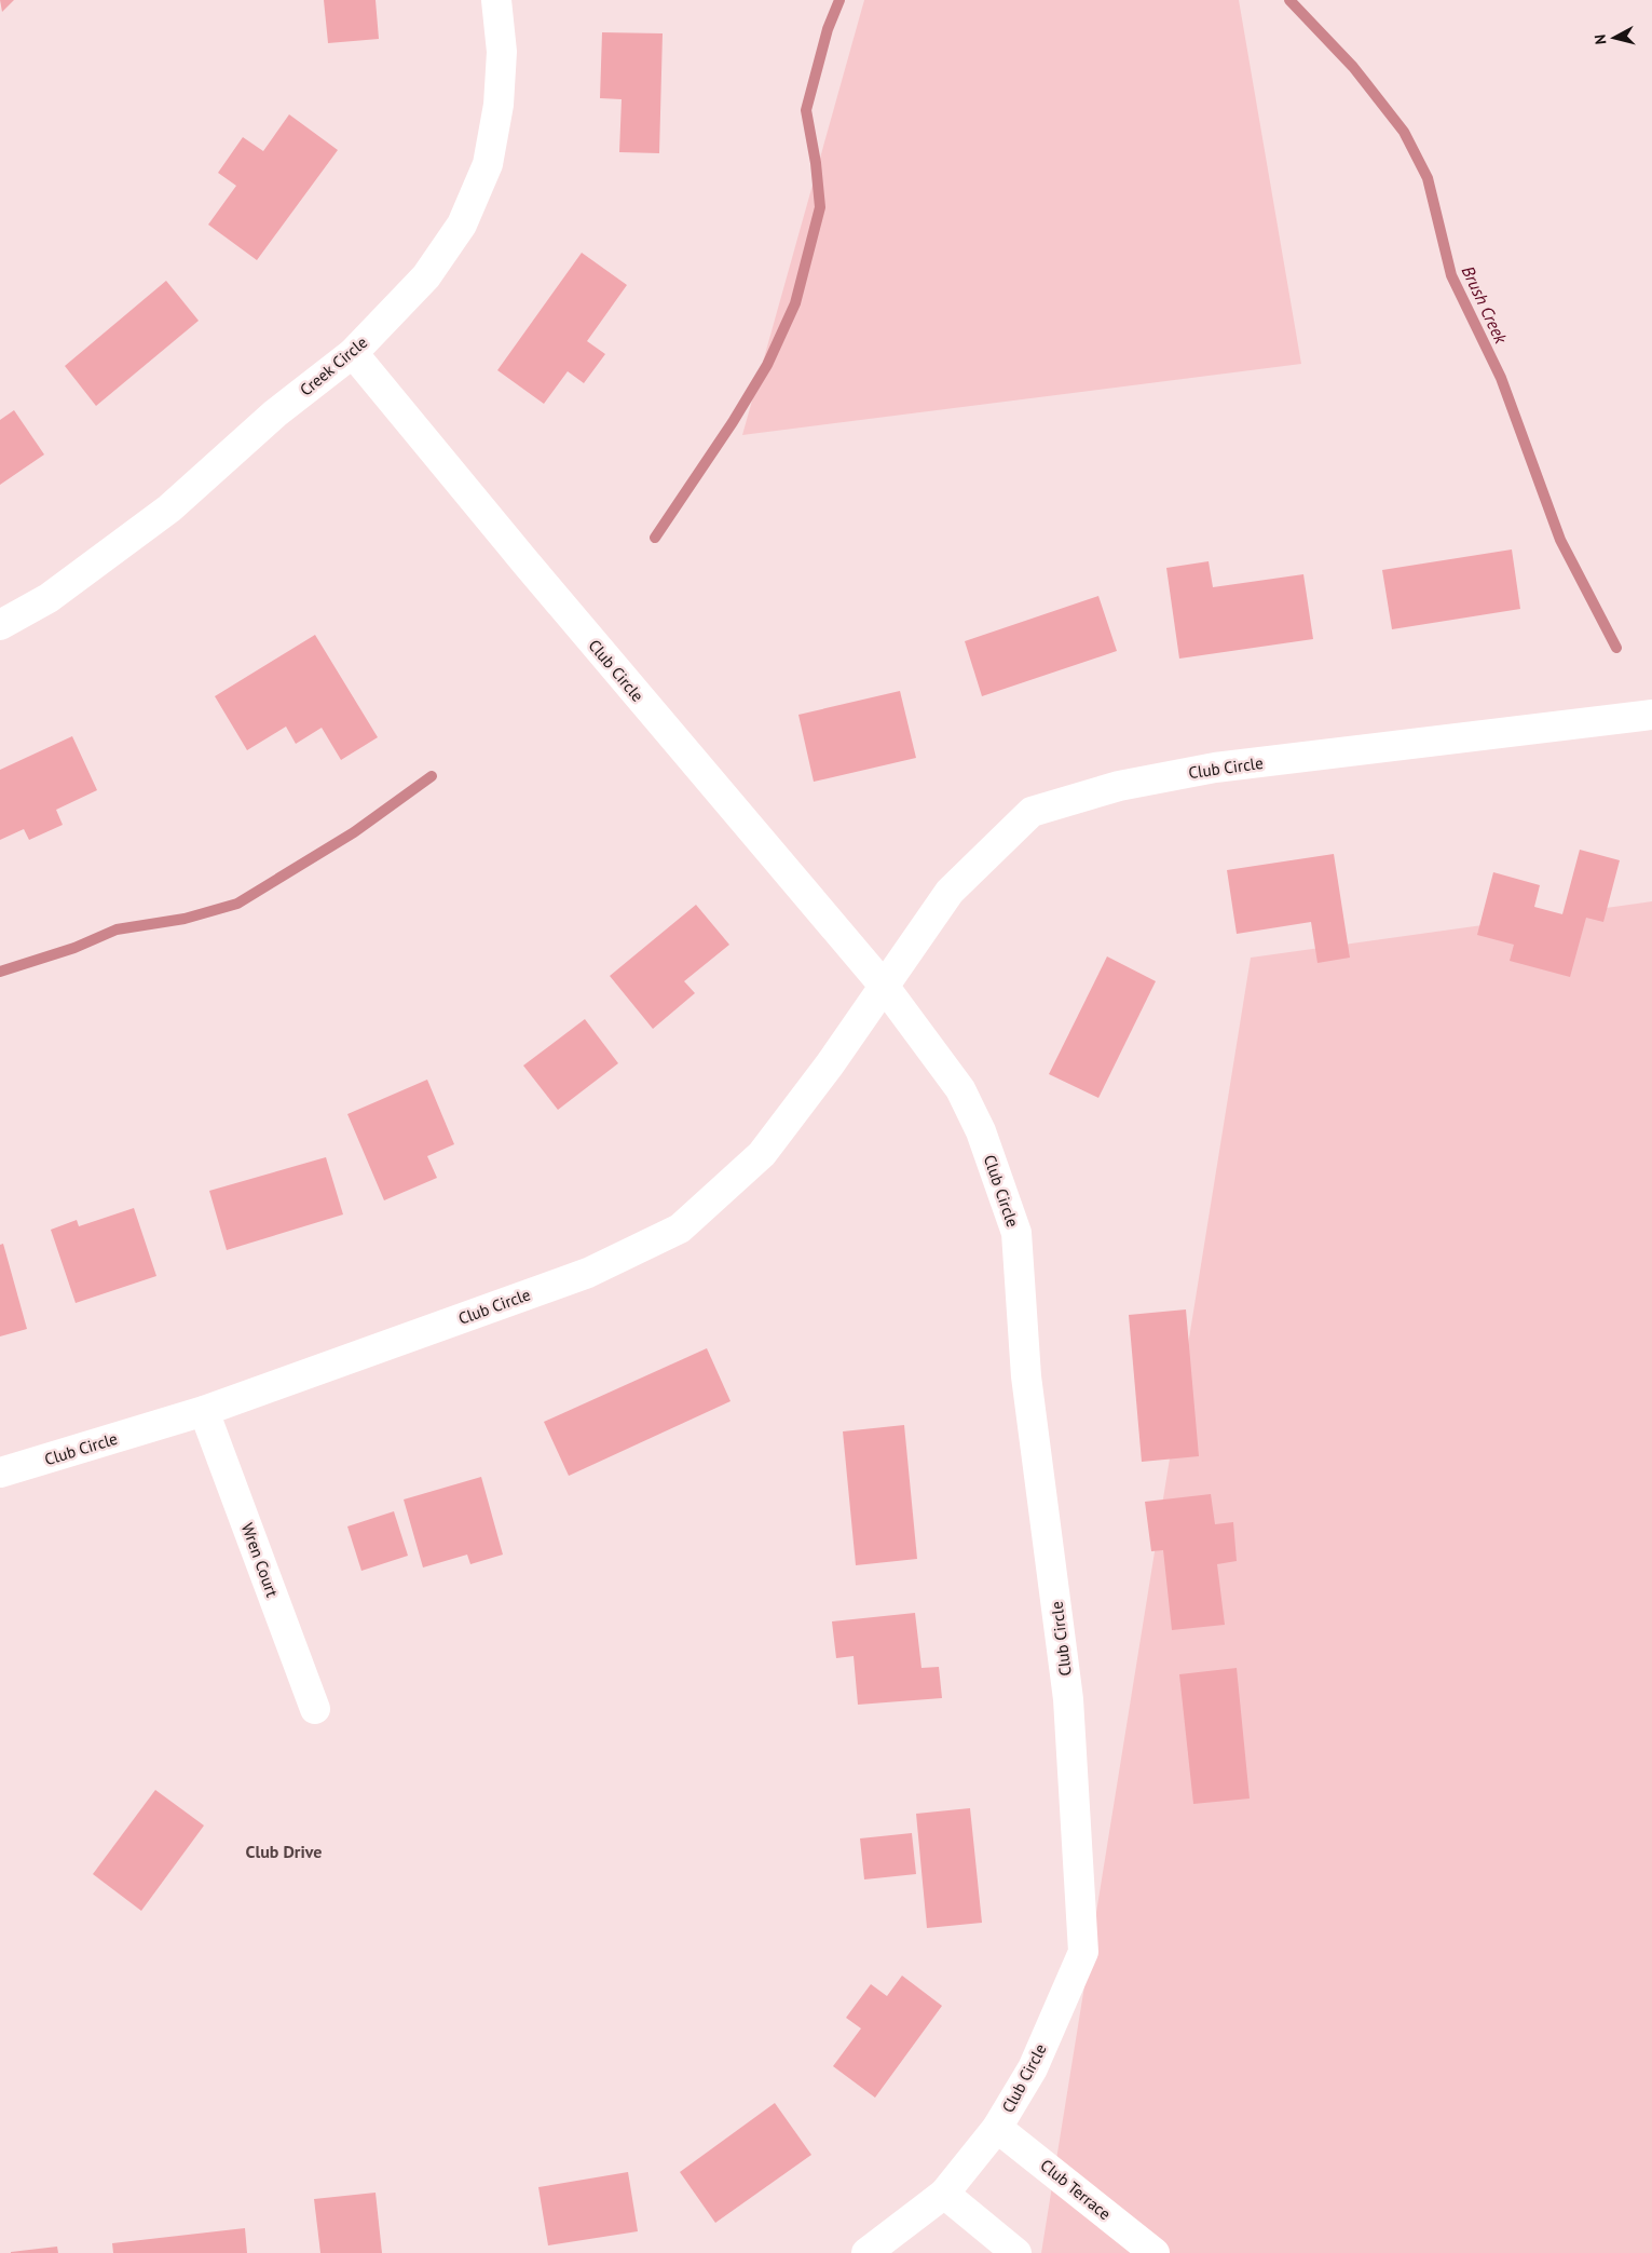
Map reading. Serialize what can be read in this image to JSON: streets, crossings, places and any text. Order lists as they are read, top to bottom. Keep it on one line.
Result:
{"streets":{"street":["Creek Circle","Club Circle","Wren Court","Club Terrace"]},"crossings":[["Creek Circle","Club Circle"],["Club Circle","Wren Court"],["Club Circle","Club Terrace"]],"districts":["Club Drive"],"water":["Brush Creek"],"north":"left"}
